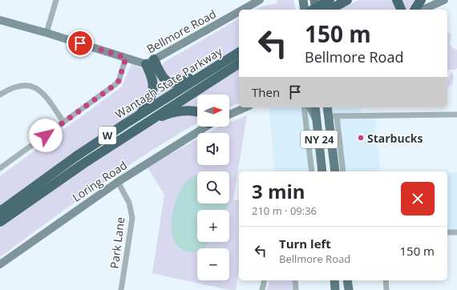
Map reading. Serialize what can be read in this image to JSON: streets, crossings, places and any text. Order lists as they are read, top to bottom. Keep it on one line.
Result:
{"streets":{"highway":["Wantagh State Parkway","W"],"main road":["NY 24"],"street":["Bellmore Road","Loring Road","Park Lane"]},"crossings":[["Loring Road","Park Lane"]],"places":["Starbucks"],"north":"right","page":{"turn":["150 m","Bellmore Road"],"then":"Then","map_buttons":["+","−"],"heading":["3 min","210 m · 09:36"],"list":[{"name":"Turn left","note":"Bellmore Road","value":"150 m"}]}}
